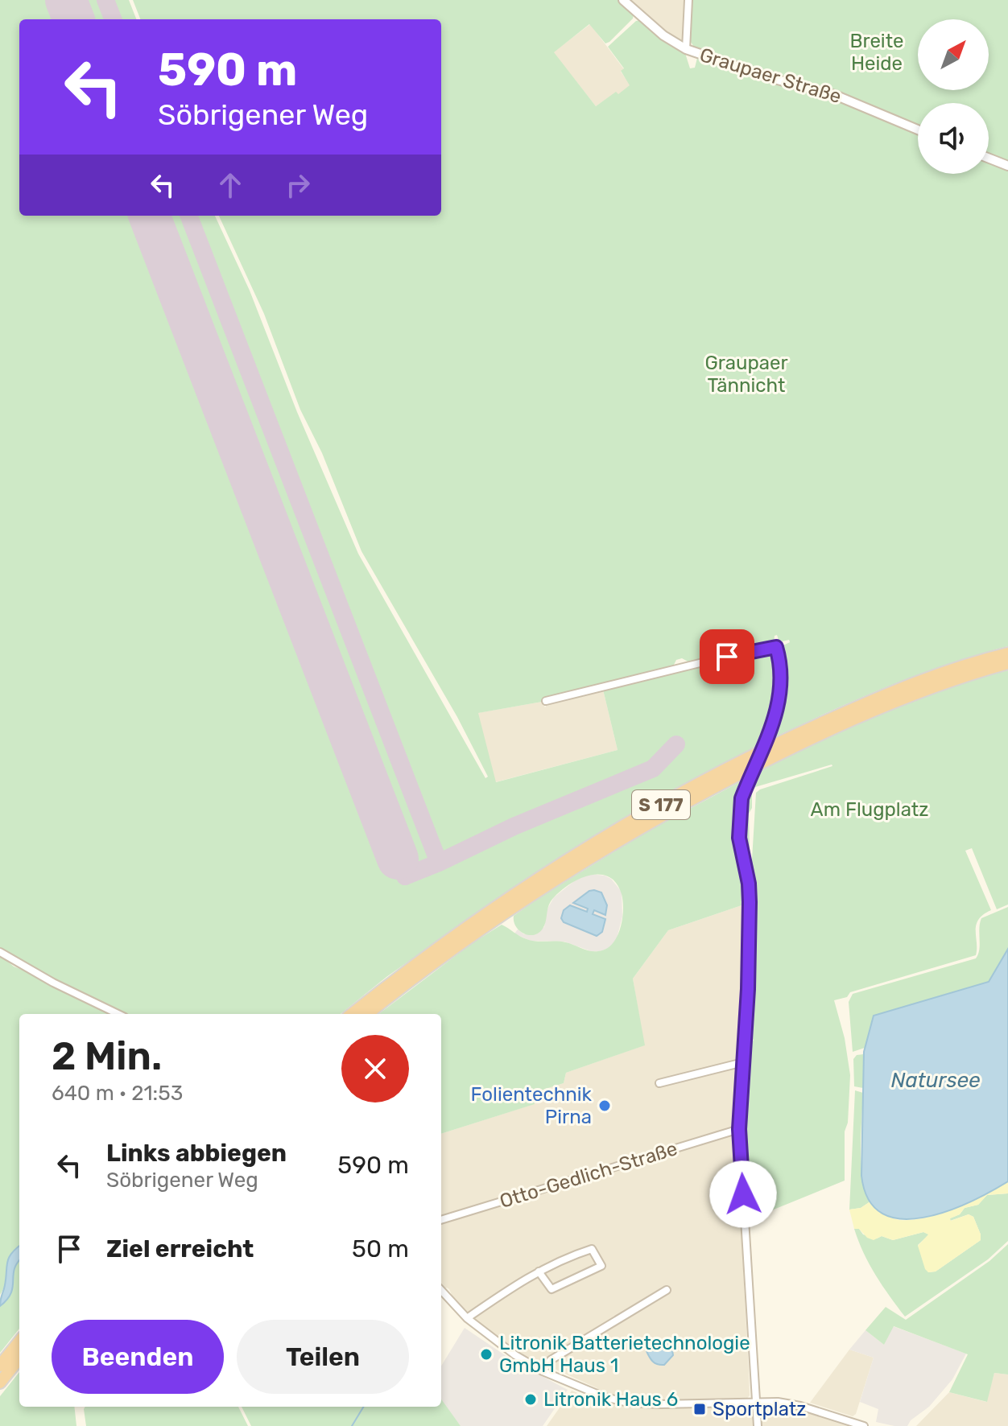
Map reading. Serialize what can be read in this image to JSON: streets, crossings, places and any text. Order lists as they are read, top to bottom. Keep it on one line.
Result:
{"streets":{"highway":["S 177"],"street":["Graupaer Straße","Otto-Gedlich-Straße"]},"water":["Natursee"],"parks":["Breite Heide","Graupaer Tännicht","Am Flugplatz"],"places":{"other":["Folientechnik Pirna","Litronik Batterietechnologie GmbH Haus 1","Litronik Haus 6"],"transit":["Sportplatz"]},"north":"top right","page":{"turn":["590 m","Söbrigener Weg"],"heading":["2 Min.","640 m · 21:53"],"list":[{"name":"Links abbiegen","note":"Söbrigener Weg","value":"590 m"},{"name":"Ziel erreicht","value":"50 m"}],"buttons":["Beenden","Teilen"]}}
